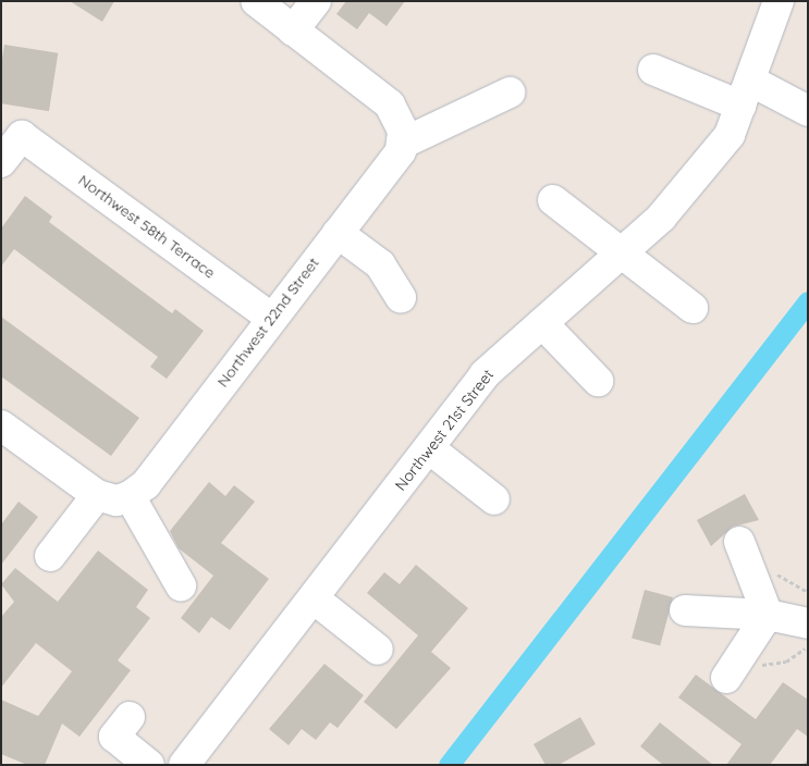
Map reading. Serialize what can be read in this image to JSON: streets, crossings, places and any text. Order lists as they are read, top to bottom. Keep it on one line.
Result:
{"streets":{"street":["Northwest 58th Terrace","Northwest 22nd Street","Northwest 21st Street"]},"crossings":[["Northwest 58th Terrace","Northwest 22nd Street"]]}
